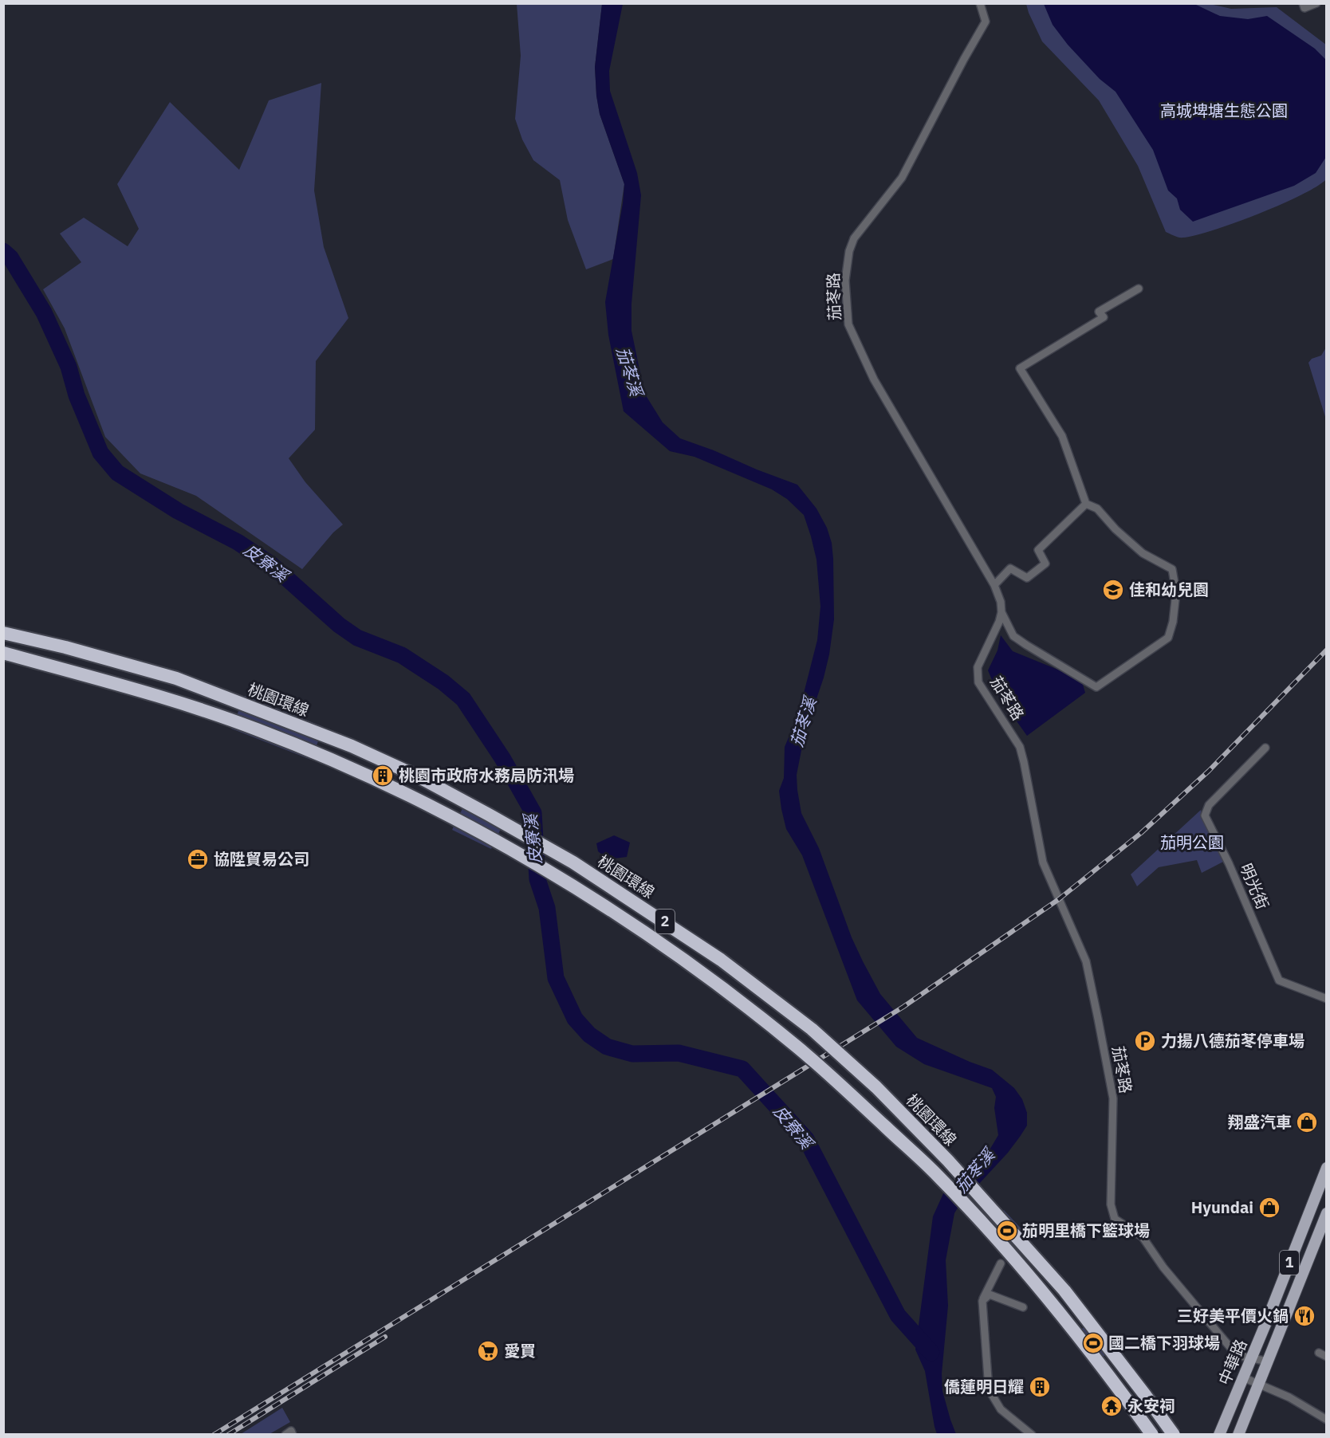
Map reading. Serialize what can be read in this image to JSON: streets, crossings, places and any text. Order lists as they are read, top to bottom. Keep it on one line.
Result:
{"streets":{"highway":["桃園環線","2"],"main road":["1","中華路"],"street":["茄苳路","明光街"]},"crossings":[["茄苳路","中華路"]],"water":["茄苳溪","皮寮溪"],"parks":["高城埤塘生態公園","茄明公園"],"places":{"school or university":["佳和幼兒園"],"building":["桃園市政府水務局防汛場","僑蓮明日耀"],"office":["協陞貿易公司"],"parking":["力揚八德茄苳停車場"],"shop":["翔盛汽車","Hyundai"],"sports":["茄明里橋下籃球場","國二橋下羽球場"],"restaurant":["三好美平價火鍋"],"supermarket":["愛買"],"temple":["永安祠"]}}
